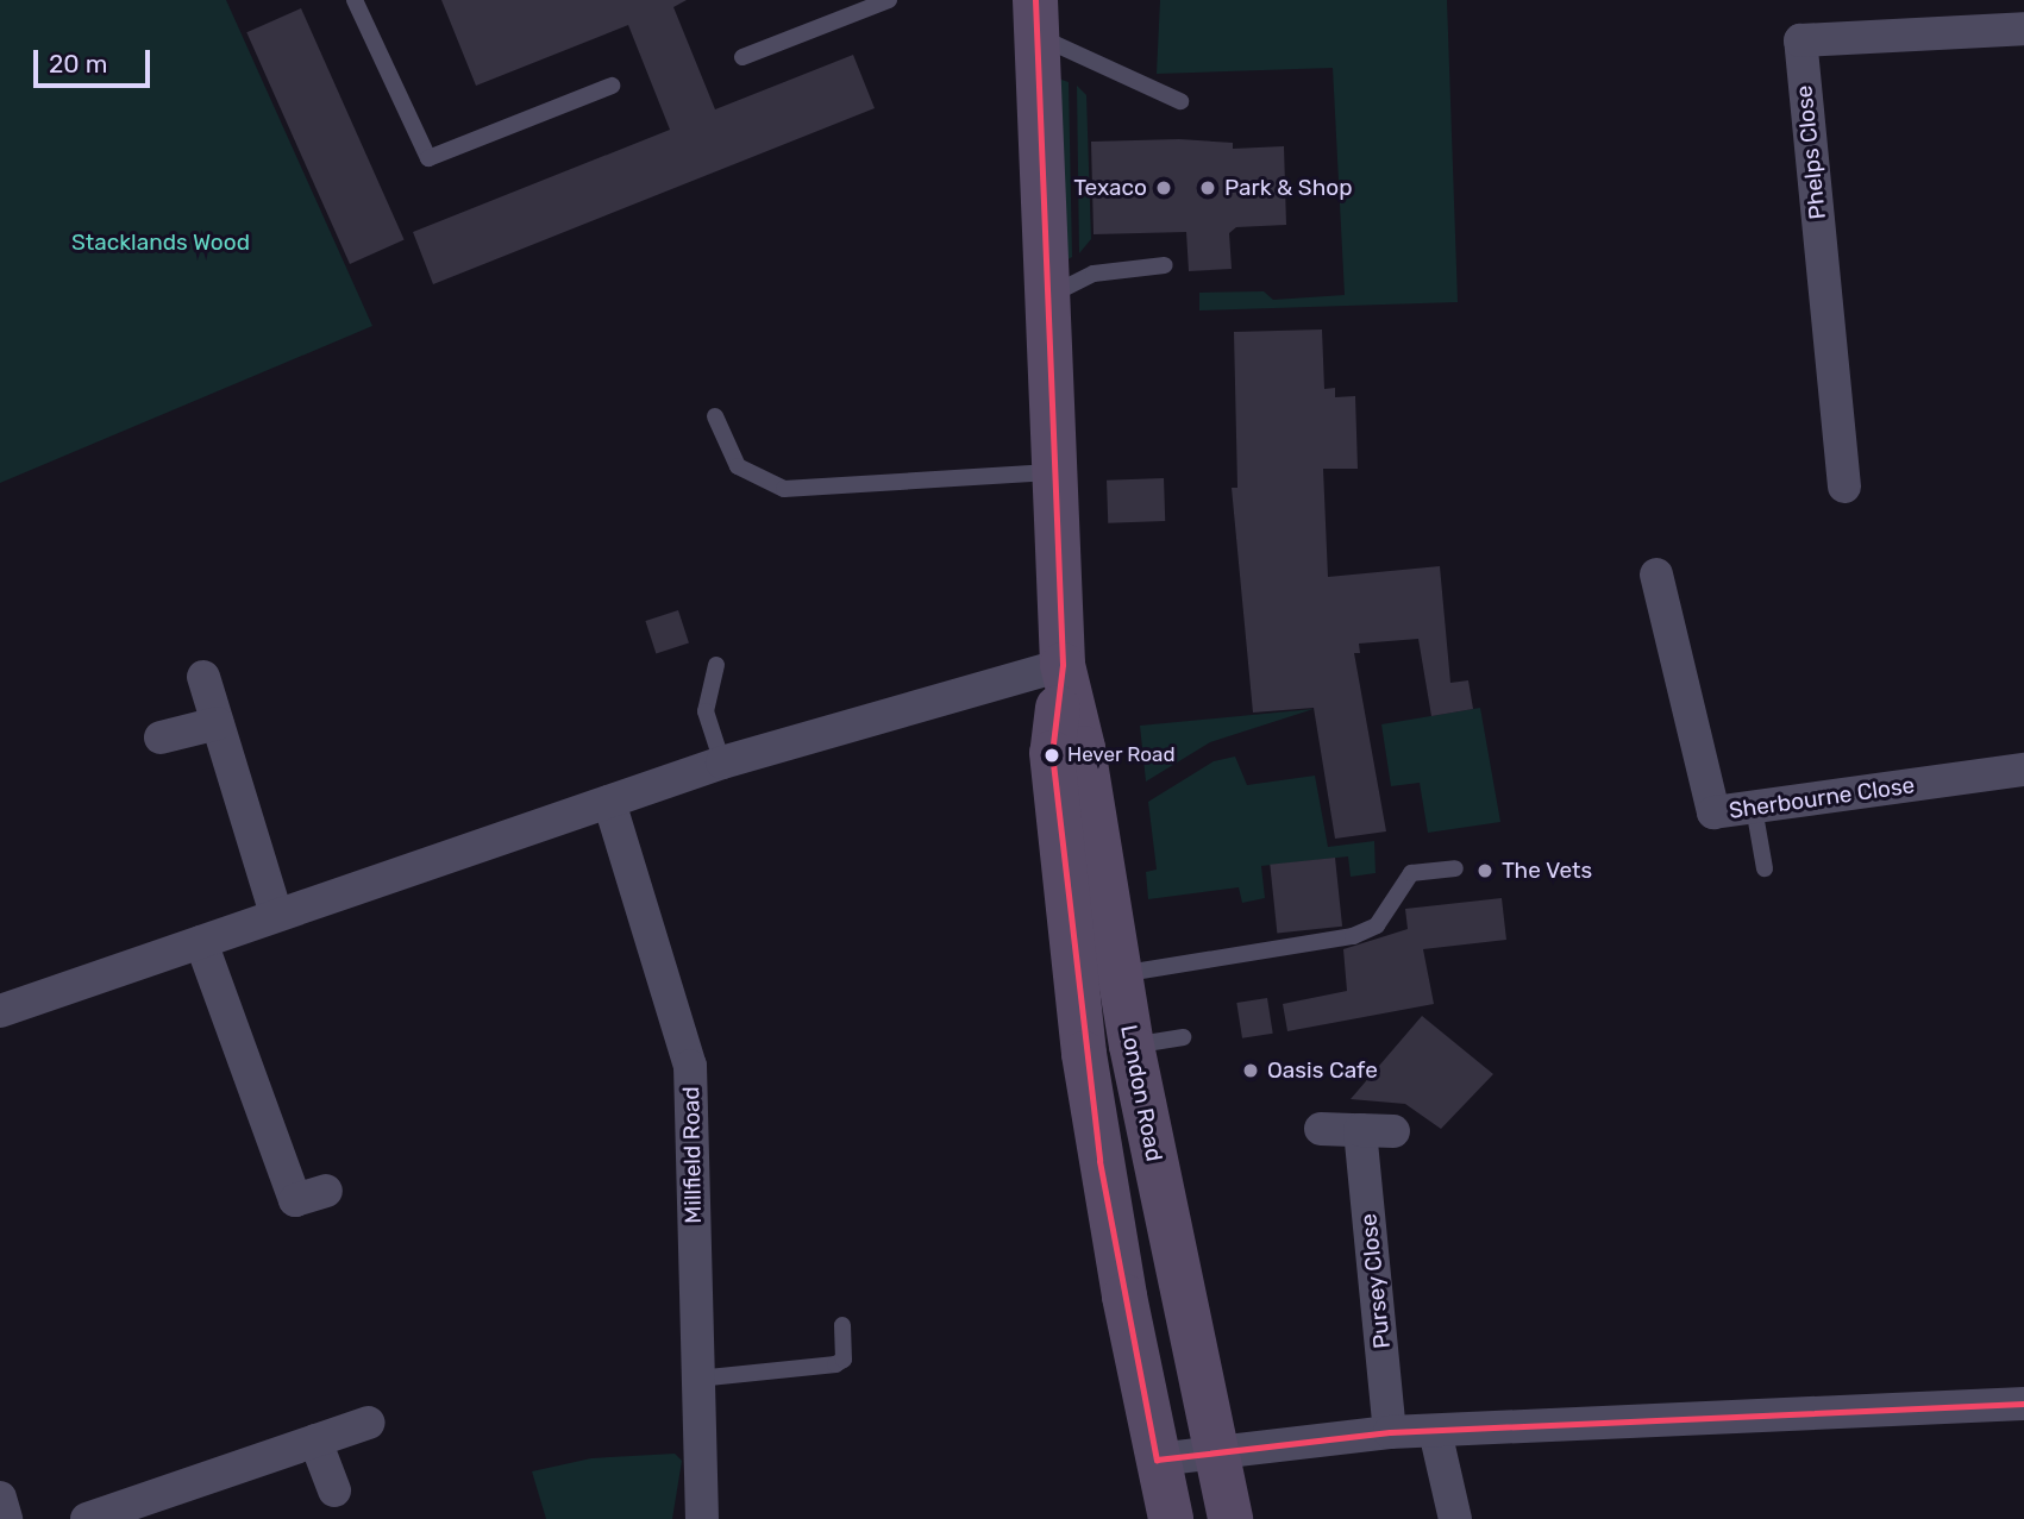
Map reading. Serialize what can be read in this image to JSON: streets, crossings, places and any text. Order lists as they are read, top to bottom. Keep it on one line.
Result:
{"streets":{"main road":["London Road"],"street":["Phelps Close","Sherbourne Close","Millfield Road","Pursey Close"]},"parks":["Stacklands Wood"],"places":["Texaco","Park & Shop","Hever Road","The Vets","Oasis Cafe"],"scale_bar":"20 m"}
